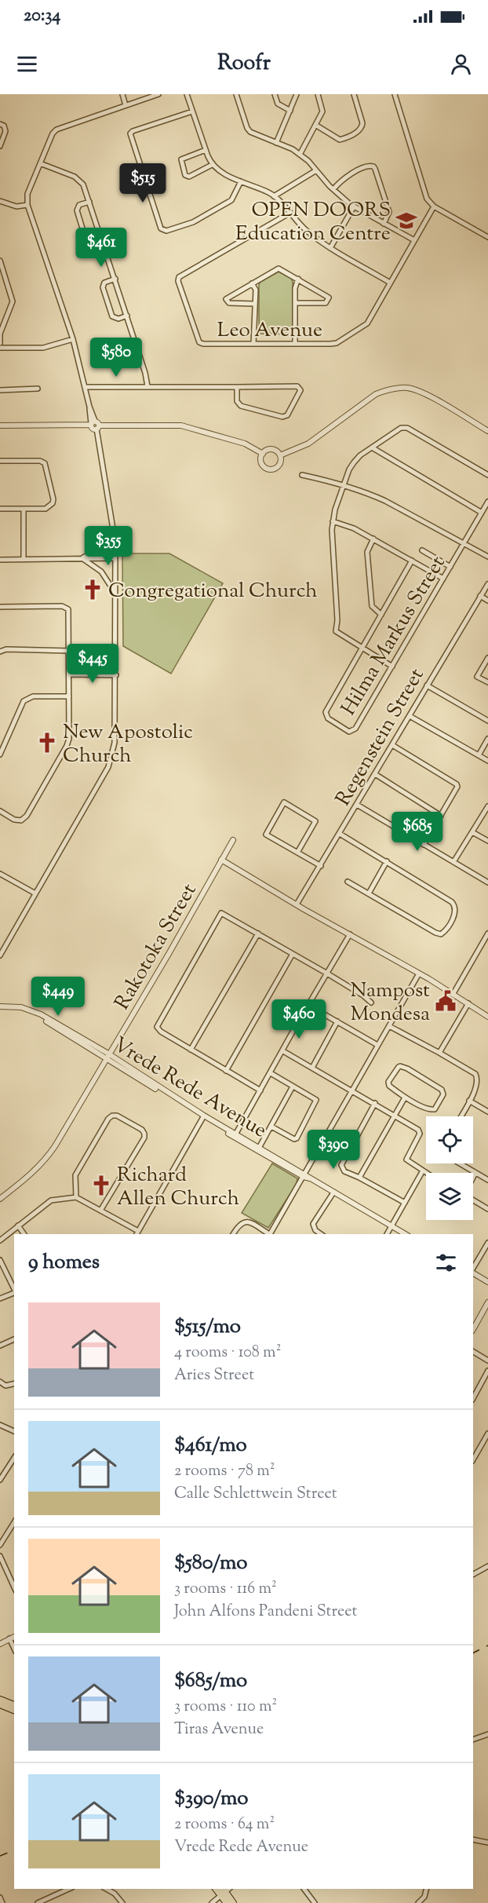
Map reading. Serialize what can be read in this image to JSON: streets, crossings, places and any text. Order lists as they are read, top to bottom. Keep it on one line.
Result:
{"streets":{"street":["Leo Avenue","Hilma Markus Street","Regenstein Street","Rakotoka Street","Vrede Rede Avenue"]},"crossings":[["Rakotoka Street","Vrede Rede Avenue"]],"places":{"school or university":["OPEN DOORS Education Centre"],"church":["Congregational Church","New Apostolic Church","Richard Allen Church"],"public building":["Nampost Mondesa"]},"page":{"status":"20:34","header":"Roofr","price":["$515","$461","$580","$355","$445","$685","$449","$460","$390"],"heading":"9 homes","list":[{"name":"$515/mo","note":"4 rooms · 108 m² · Aries Street"},{"name":"$461/mo","note":"2 rooms · 78 m² · Calle Schlettwein Street"},{"name":"$580/mo","note":"3 rooms · 116 m² · John Alfons Pandeni Street"},{"name":"$685/mo","note":"3 rooms · 110 m² · Tiras Avenue"},{"name":"$390/mo","note":"2 rooms · 64 m² · Vrede Rede Avenue"}]}}
